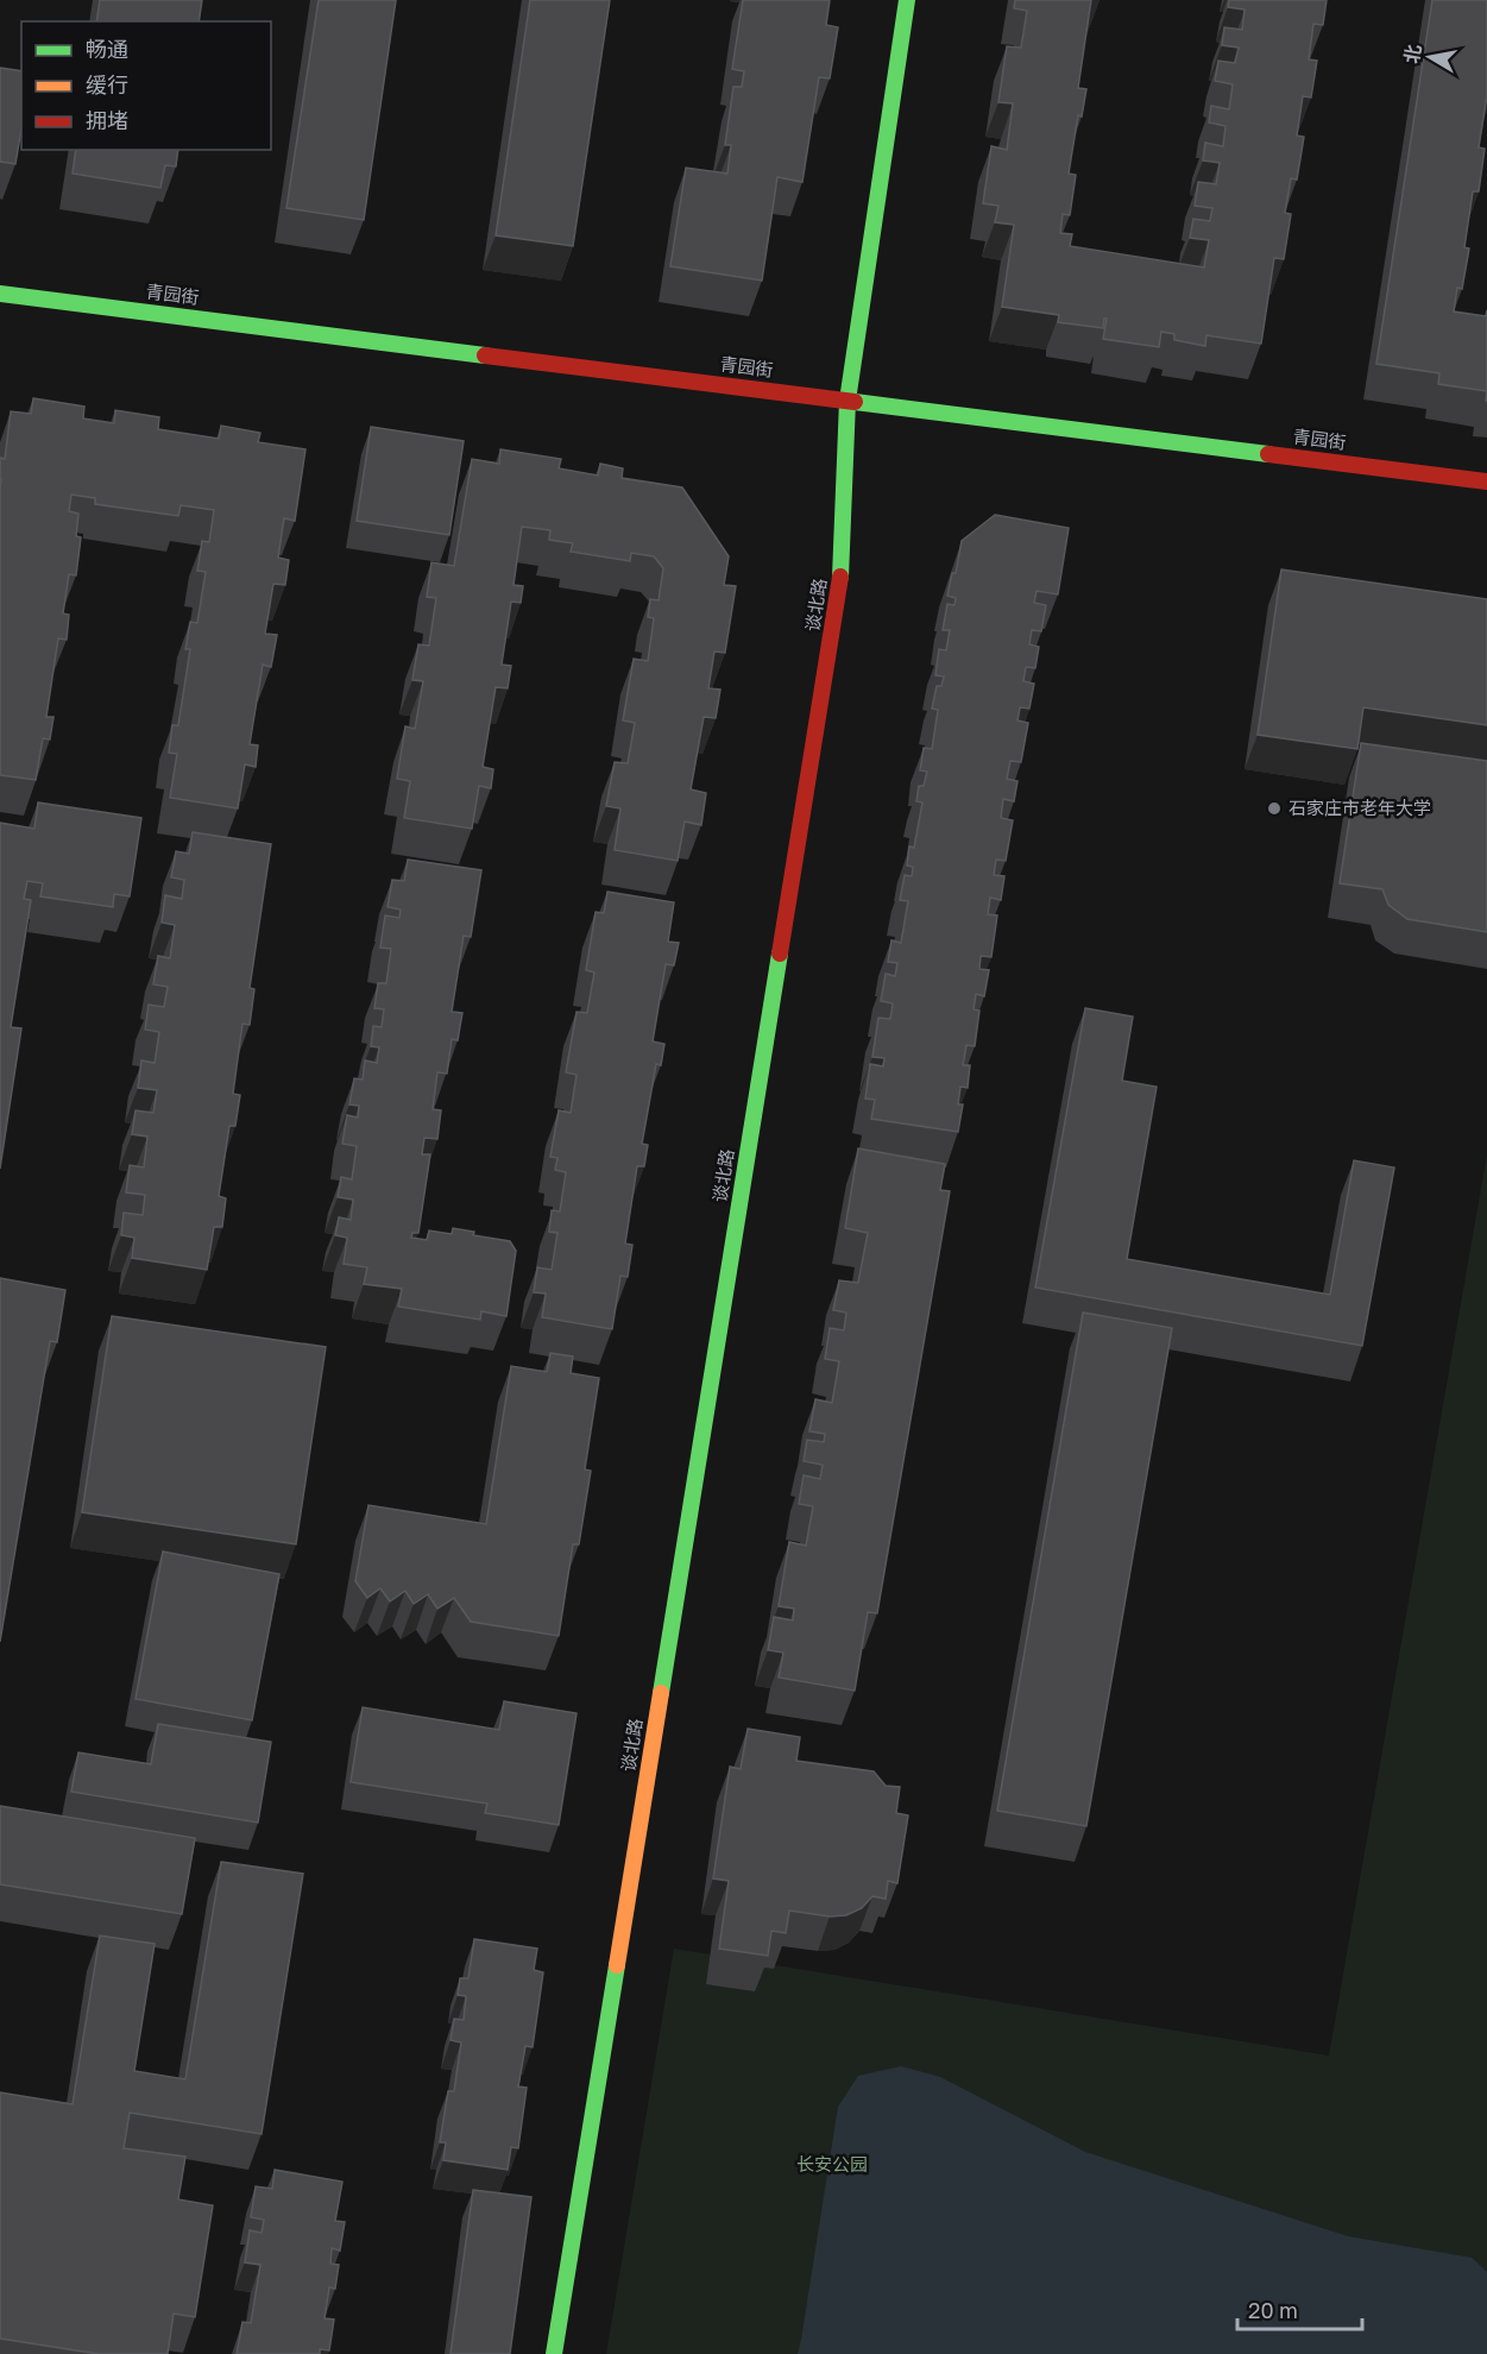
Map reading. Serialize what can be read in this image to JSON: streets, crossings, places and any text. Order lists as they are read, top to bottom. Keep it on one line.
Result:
{"streets":{"street":["青园街","谈北路"]},"crossings":[["青园街","谈北路"]],"parks":["长安公园"],"places":["石家庄市老年大学"],"legend":["畅通","缓行","拥堵"],"scale_bar":"20 m","north":"left"}
